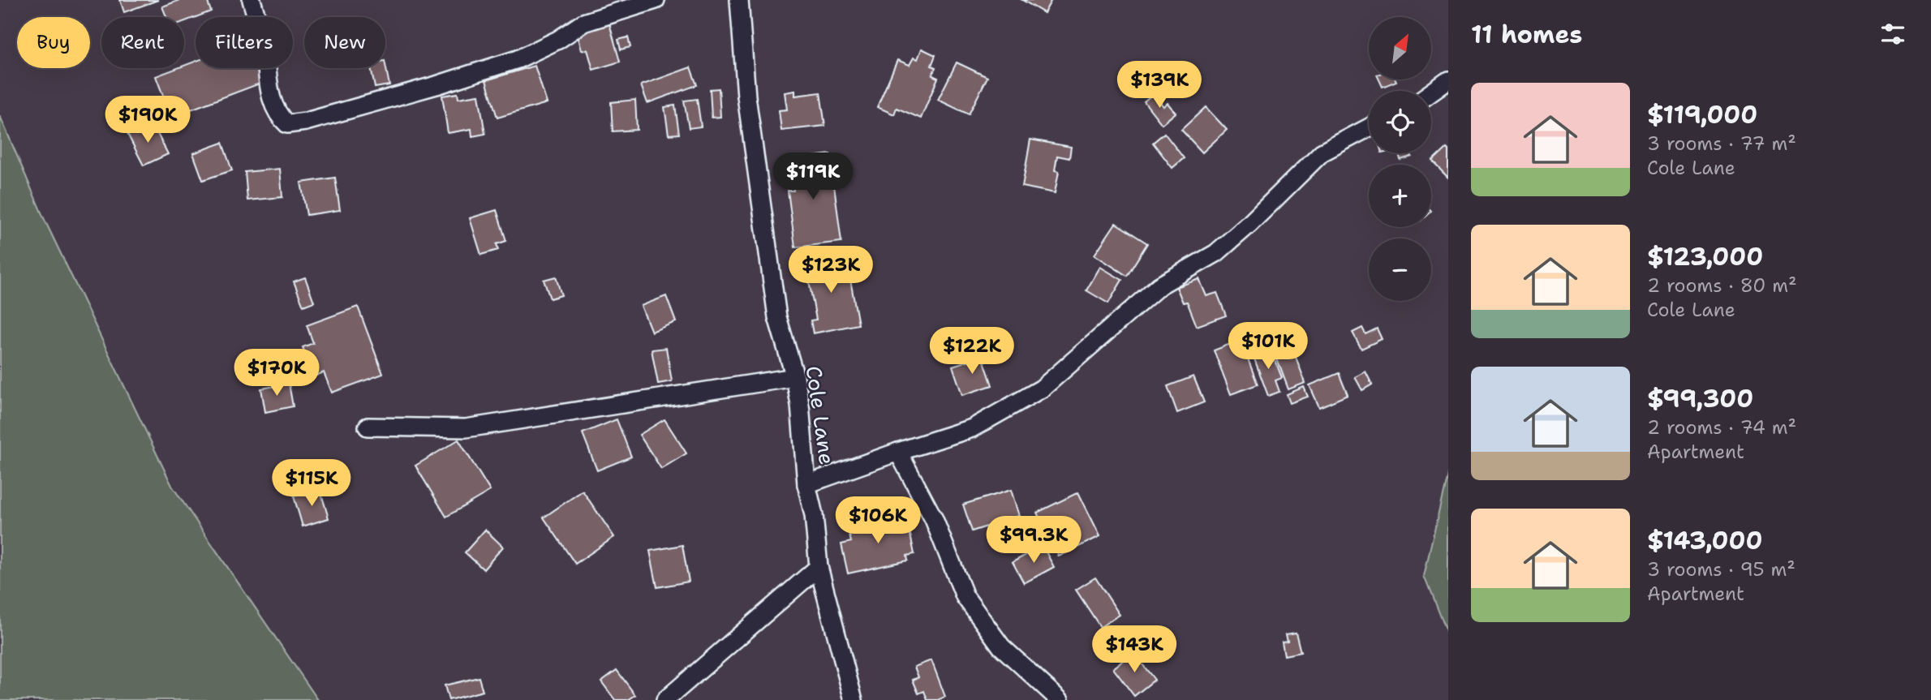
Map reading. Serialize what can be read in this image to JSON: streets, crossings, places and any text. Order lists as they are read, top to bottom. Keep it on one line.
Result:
{"streets":{"street":["Cole Lane"]},"north":"top right","page":{"heading":"11 homes","map_buttons":["+","−"],"chip":["Buy","Rent","Filters","New"],"price":["$139K","$190K","$119K","$123K","$101K","$122K","$170K","$115K","$106K","$99.3K","$143K"],"list":[{"name":"$119,000","note":"3 rooms · 77 m² · Cole Lane"},{"name":"$123,000","note":"2 rooms · 80 m² · Cole Lane"},{"name":"$99,300","note":"2 rooms · 74 m² · Apartment"},{"name":"$143,000","note":"3 rooms · 95 m² · Apartment"}]}}
